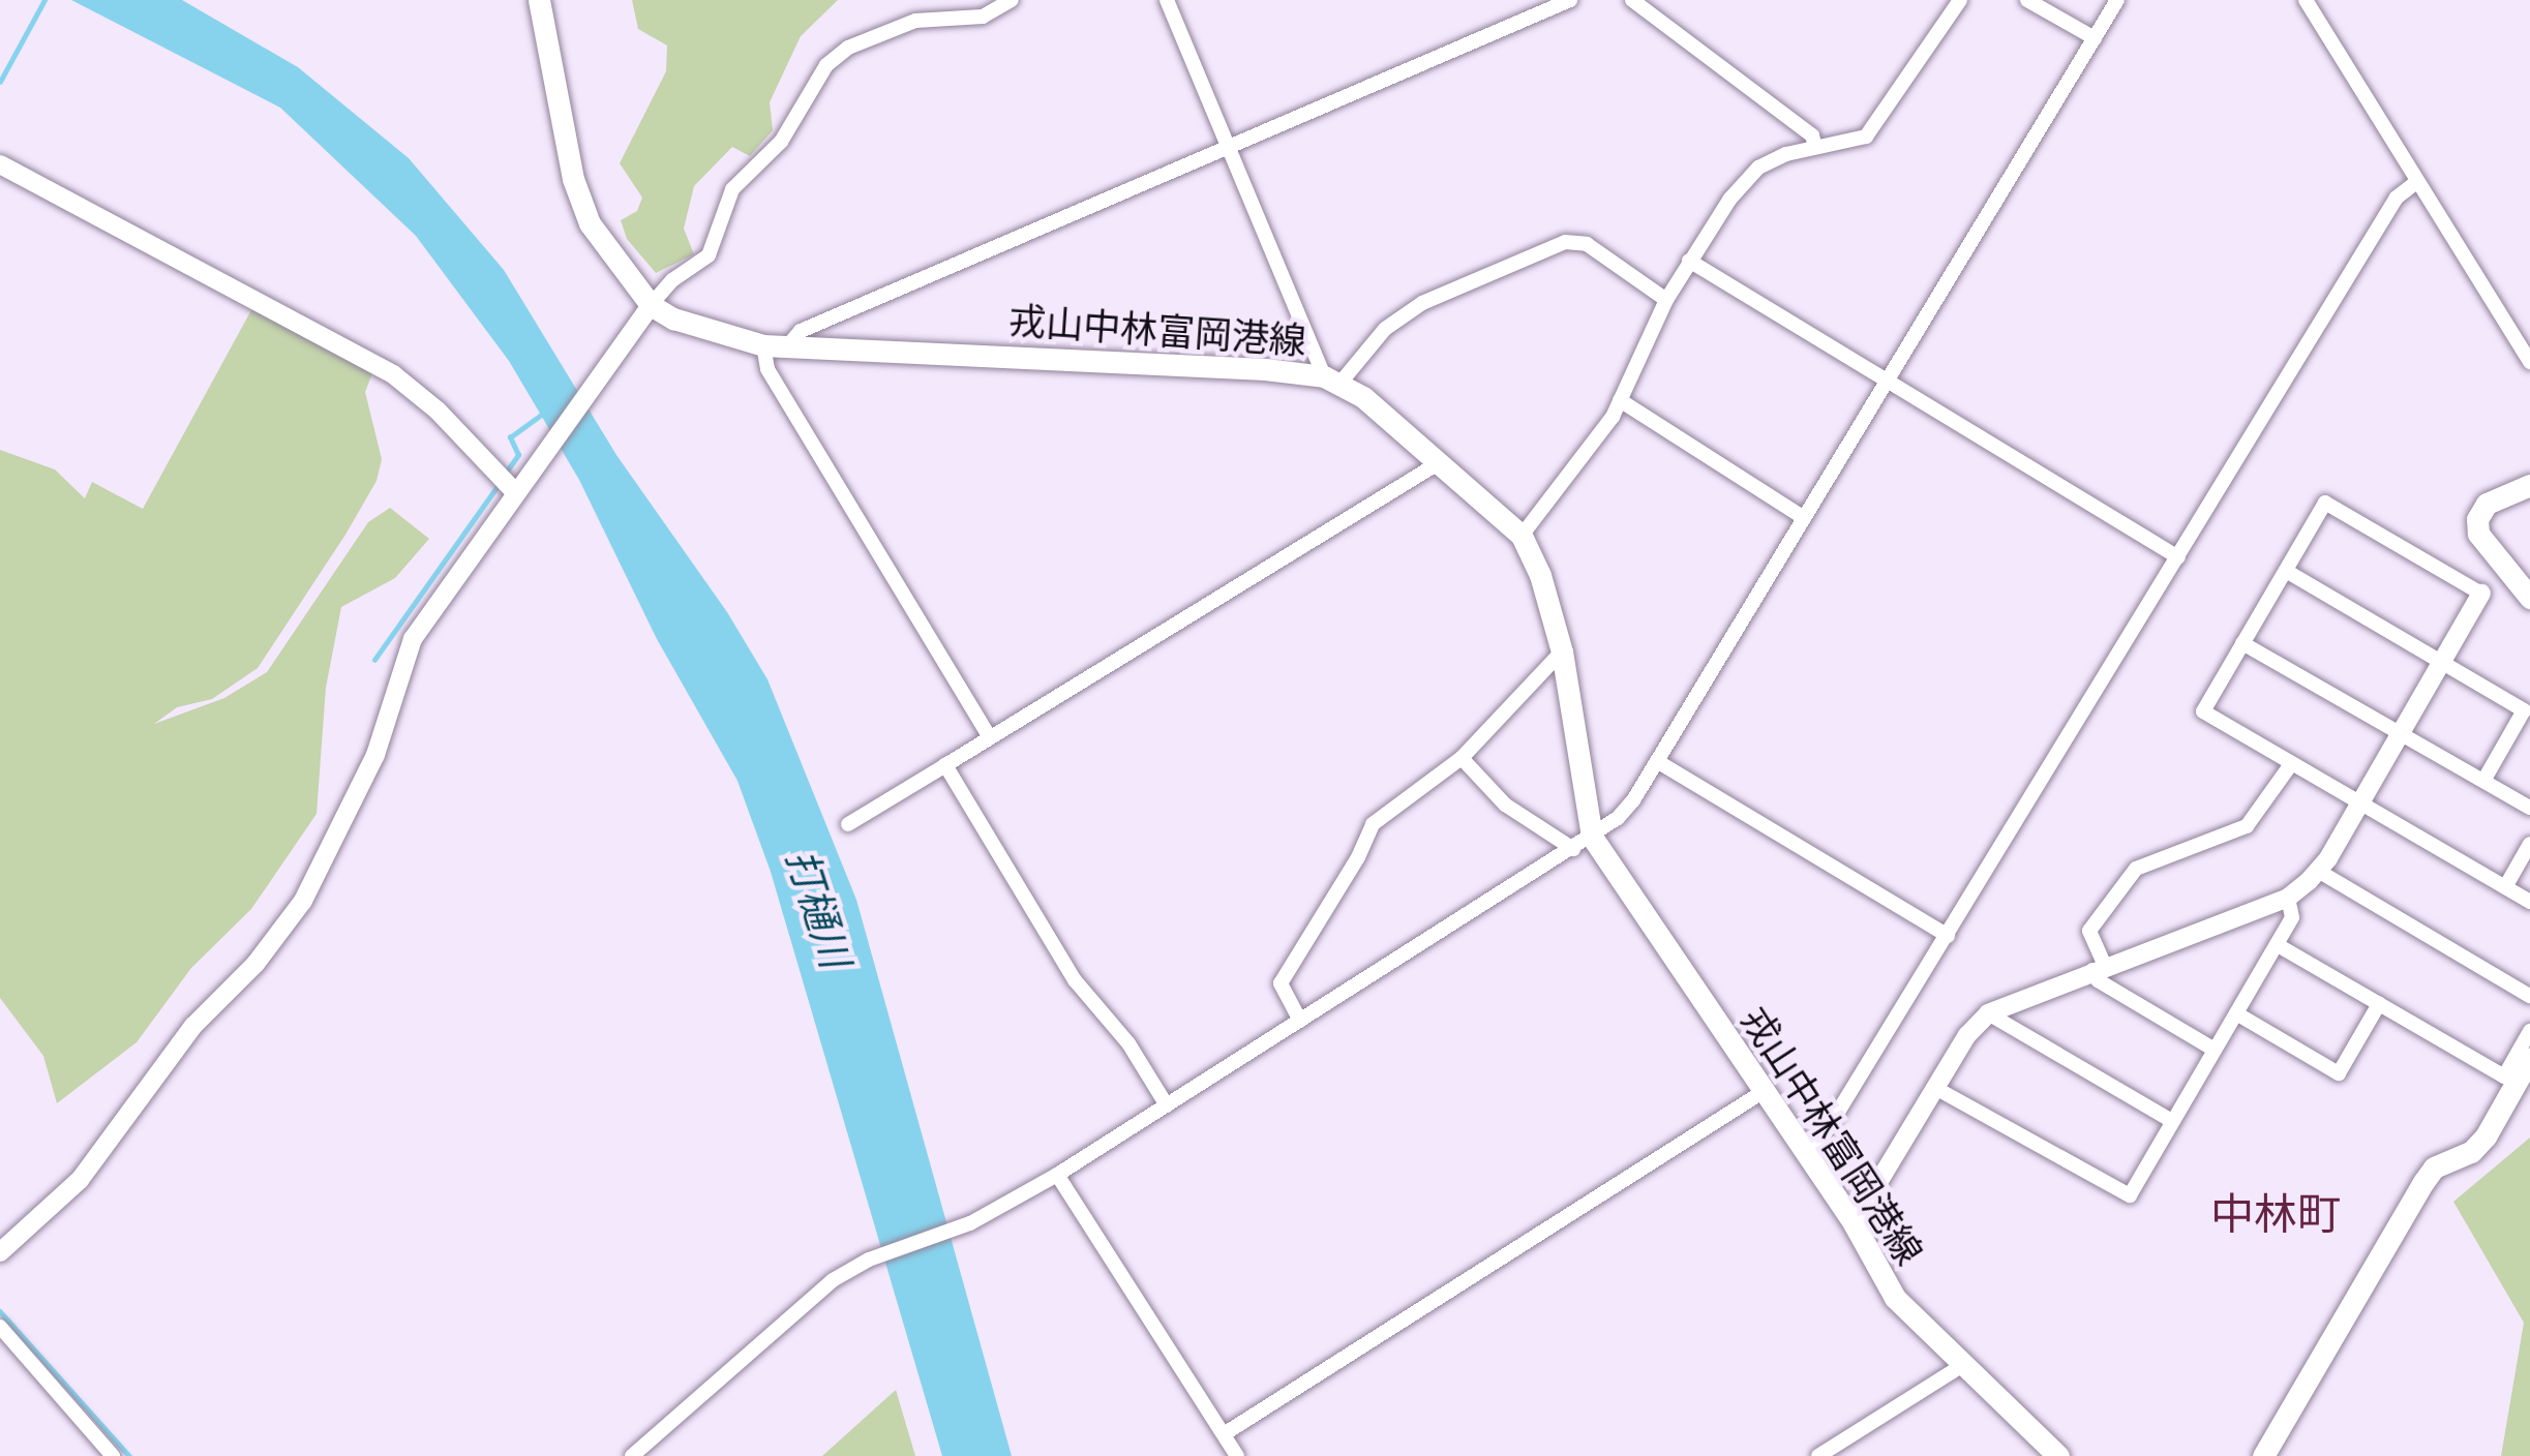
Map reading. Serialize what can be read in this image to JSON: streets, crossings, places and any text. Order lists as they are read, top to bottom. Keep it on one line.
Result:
{"streets":{"main road":["戎山中林富岡港線"]},"districts":["中林町"],"water":["打樋川"]}
